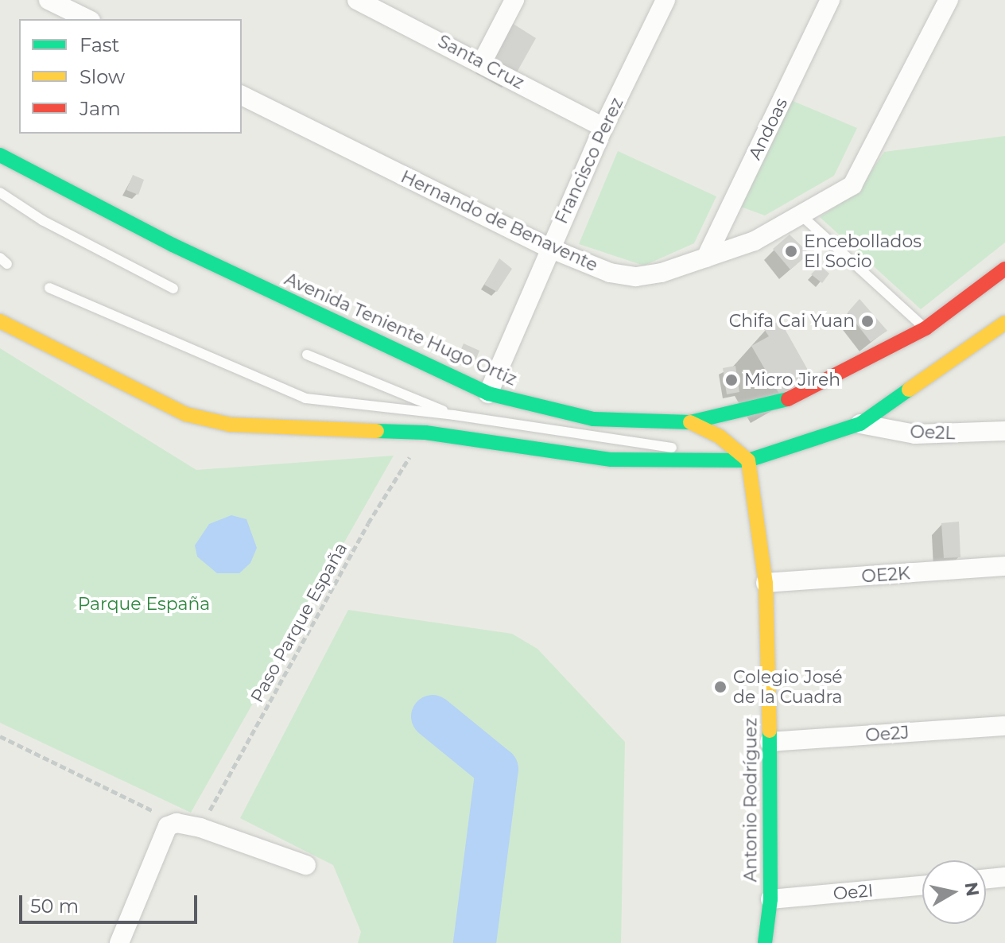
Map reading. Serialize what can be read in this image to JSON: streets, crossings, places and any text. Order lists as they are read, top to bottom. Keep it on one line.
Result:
{"streets":{"main road":["Avenida Teniente Hugo Ortiz","Antonio Rodríguez"],"street":["Santa Cruz","Andoas","Francisco Perez","Hernando de Benavente","Oe2L","OE2K","Oe2J","Oe2I"],"path":["Paso Parque España"]},"crossings":[["Santa Cruz","Francisco Perez"],["Andoas","Hernando de Benavente"],["Francisco Perez","Hernando de Benavente"],["Francisco Perez","Avenida Teniente Hugo Ortiz"],["OE2K","Antonio Rodríguez"],["Oe2J","Antonio Rodríguez"],["Antonio Rodríguez","Oe2I"]],"parks":["Parque España"],"places":["Encebollados El Socio","Chifa Cai Yuan","Micro Jireh","Colegio José de la Cuadra"],"legend":["Fast","Slow","Jam"],"scale_bar":"50 m","north":"right"}
